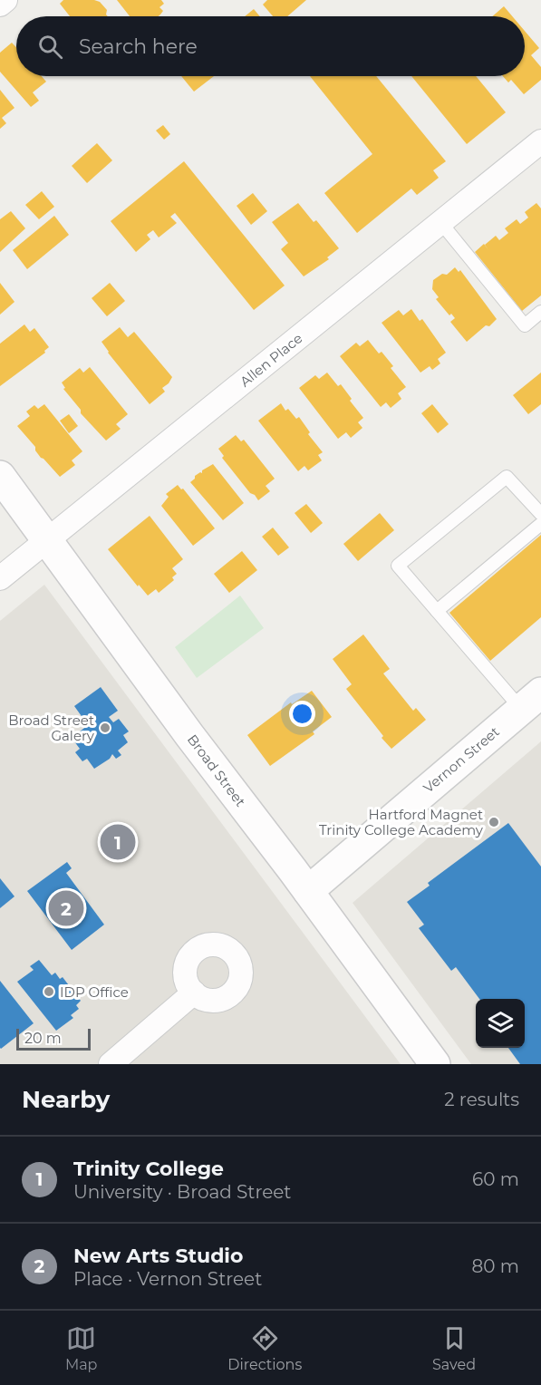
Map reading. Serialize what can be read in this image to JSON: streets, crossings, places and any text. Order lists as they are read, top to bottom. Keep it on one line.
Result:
{"streets":{"main road":["Vernon Street","Broad Street"],"street":["Allen Place"]},"crossings":[["Allen Place","Broad Street"],["Vernon Street","Broad Street"]],"places":["Broad Street Galery","Hartford Magnet Trinity College Academy","IDP Office"],"scale_bar":"20 m","page":{"search":"Search here","pins":["1","2"],"scale":"20 m","heading":["Nearby","2 results"],"list":[{"mark":"1","name":"Trinity College","note":"University · Broad Street","value":"60 m"},{"mark":"2","name":"New Arts Studio","note":"Place · Vernon Street","value":"80 m"}],"nav":["Map","Directions","Saved"]}}
